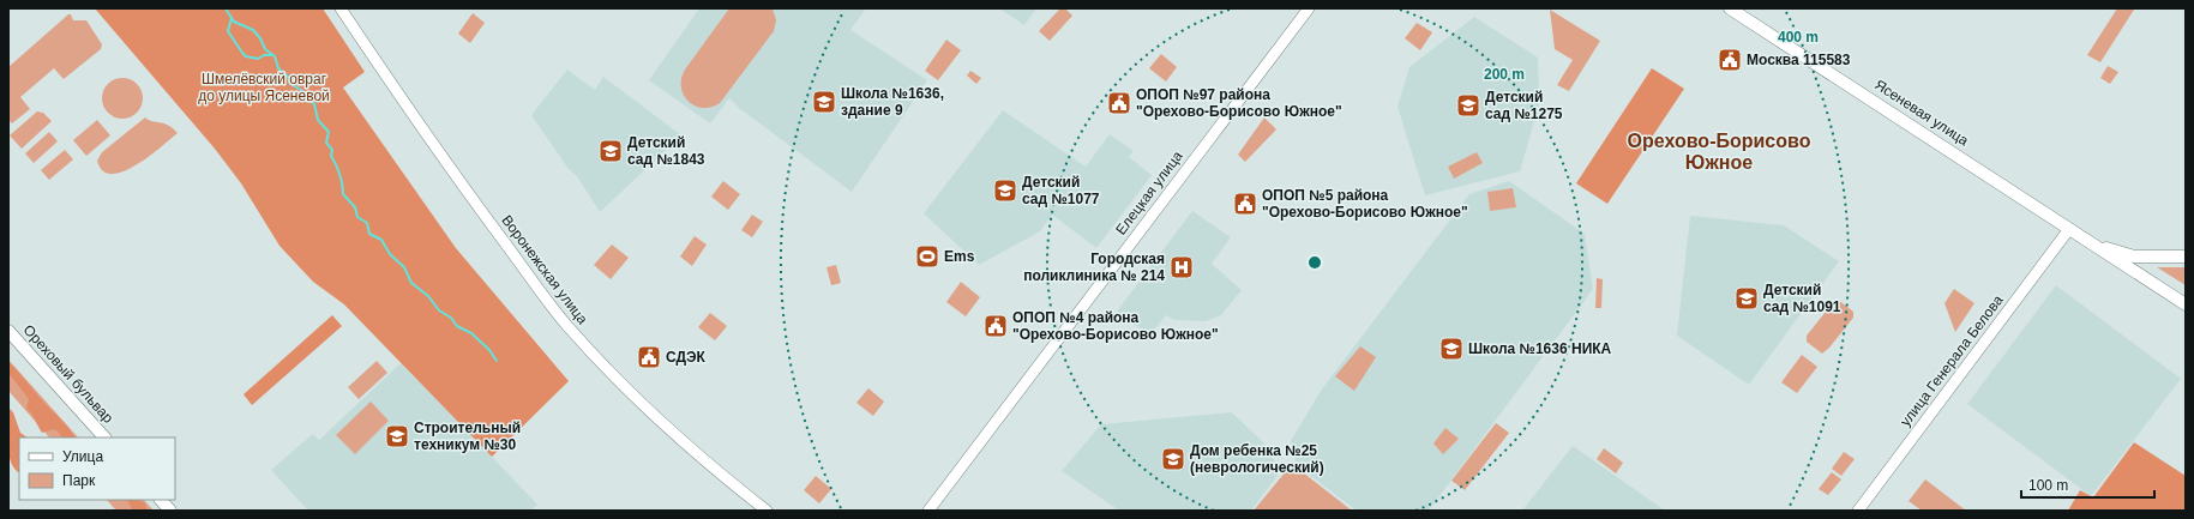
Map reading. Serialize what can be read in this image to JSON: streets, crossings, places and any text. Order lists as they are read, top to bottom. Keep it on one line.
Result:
{"streets":{"main road":["Ясеневая улица","Ореховый бульвар"],"street":["Елецкая улица","Воронежская улица","улица Генерала Белова"]},"crossings":[["Ясеневая улица","улица Генерала Белова"]],"districts":["Орехово-Борисово Южное"],"parks":["Шмелёвский овраг до улицы Ясеневой"],"places":{"public building":["Москва 115583","ОПОП №97 района \"Орехово-Борисово Южное\"","ОПОП №5 района \"Орехово-Борисово Южное\"","ОПОП №4 района \"Орехово-Борисово Южное\"","СДЭК"],"school or university":["Школа №1636, здание 9","Детский сад №1275","Детский сад №1843","Детский сад №1077","Детский сад №1091","Школа №1636 НИКА","Строительный техникум №30","Дом ребенка №25 (неврологический)"],"sports":["Ems"],"hospital":["Городская поликлиника № 214"]},"legend":["Улица","Парк"],"scale_bar":"100 m","rings":["400 m","200 m"]}
